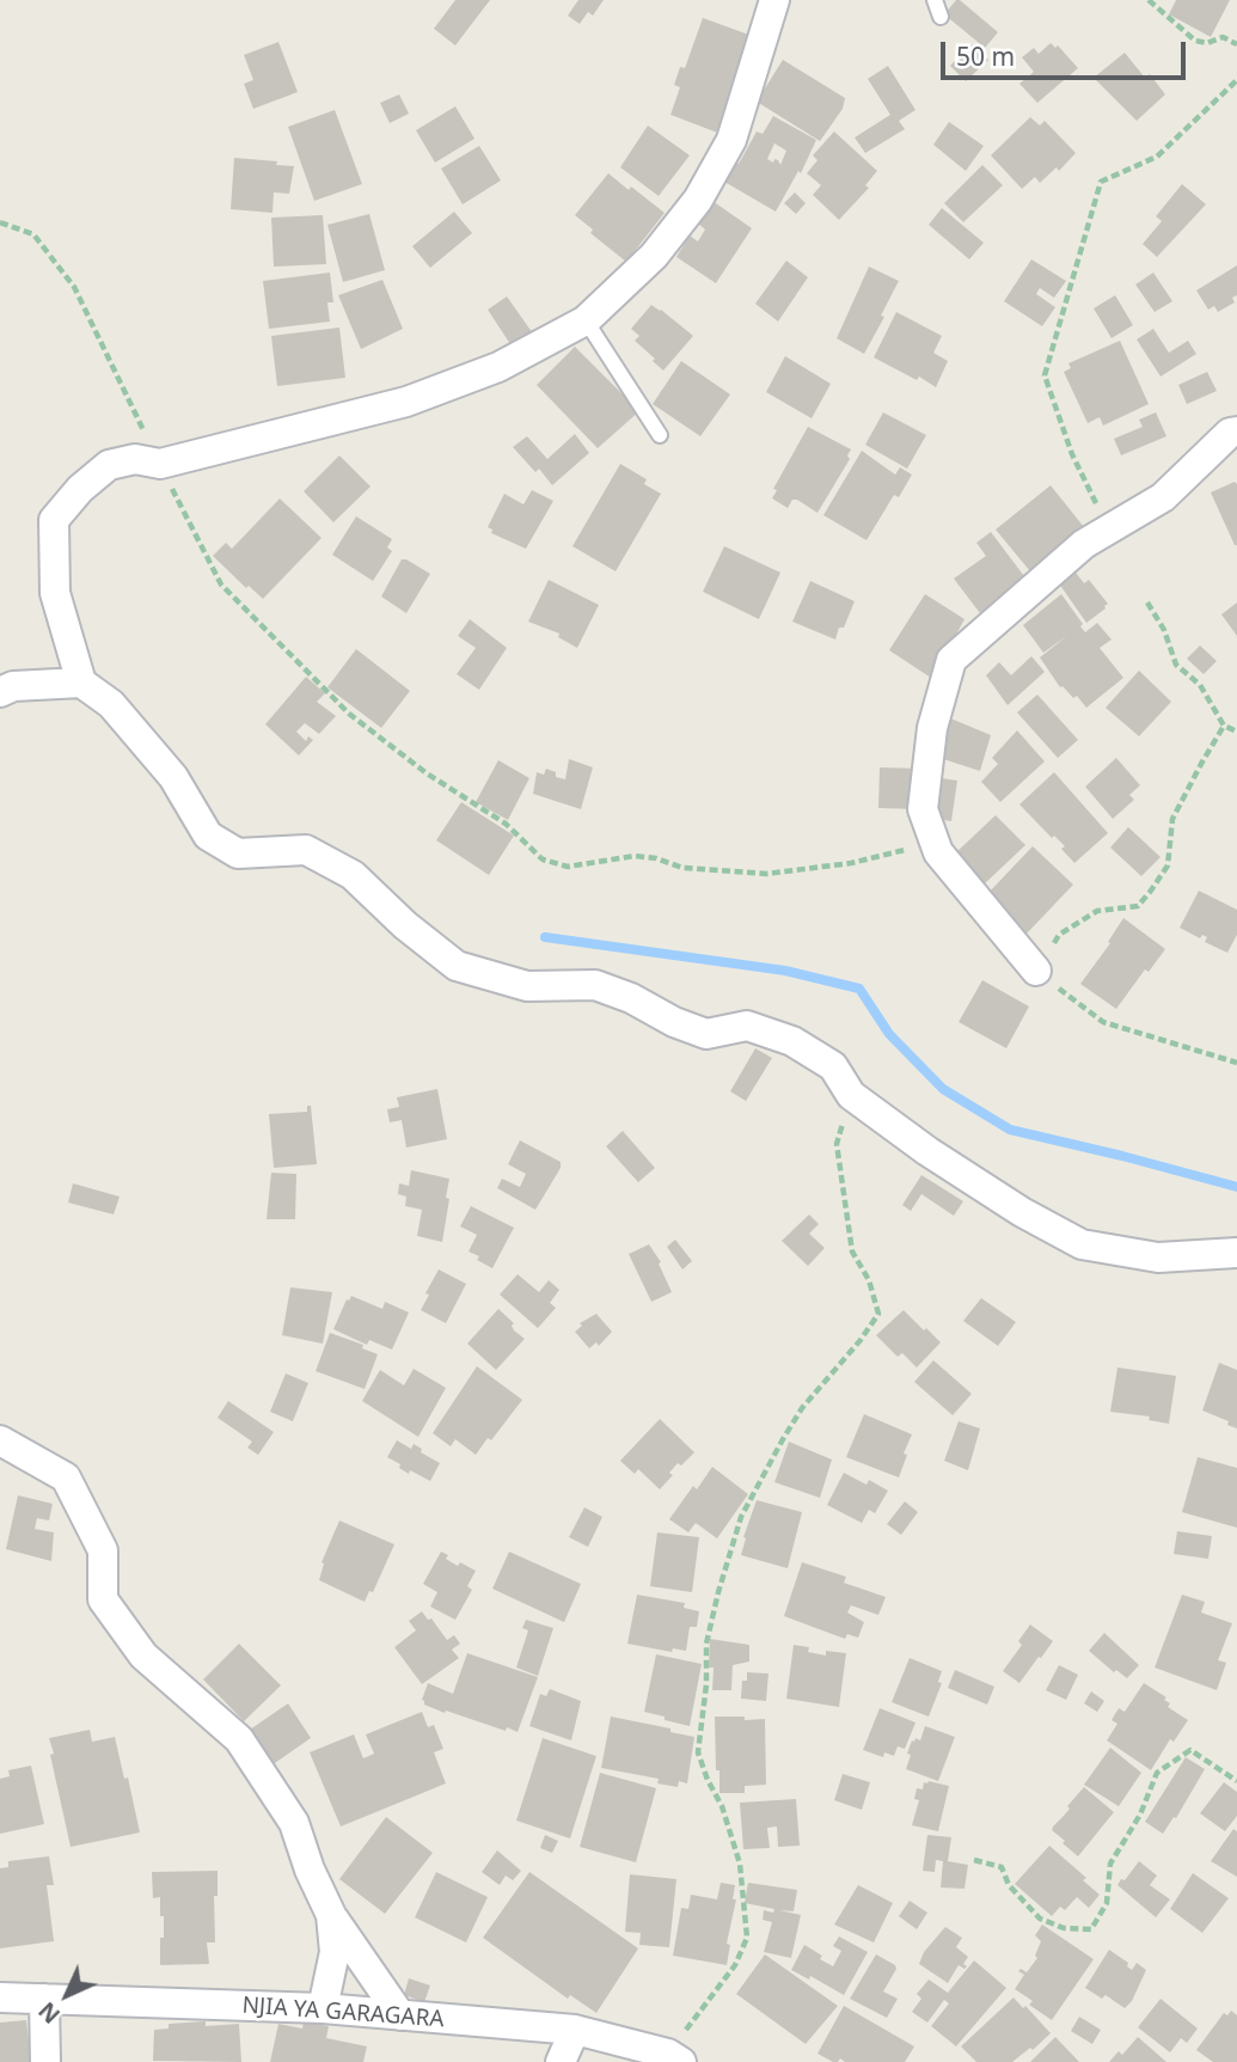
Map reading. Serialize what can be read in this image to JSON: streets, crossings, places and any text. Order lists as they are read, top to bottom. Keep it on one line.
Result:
{"streets":{"street":["NJIA YA GARAGARA"]},"scale_bar":"50 m","north":"bottom left"}
